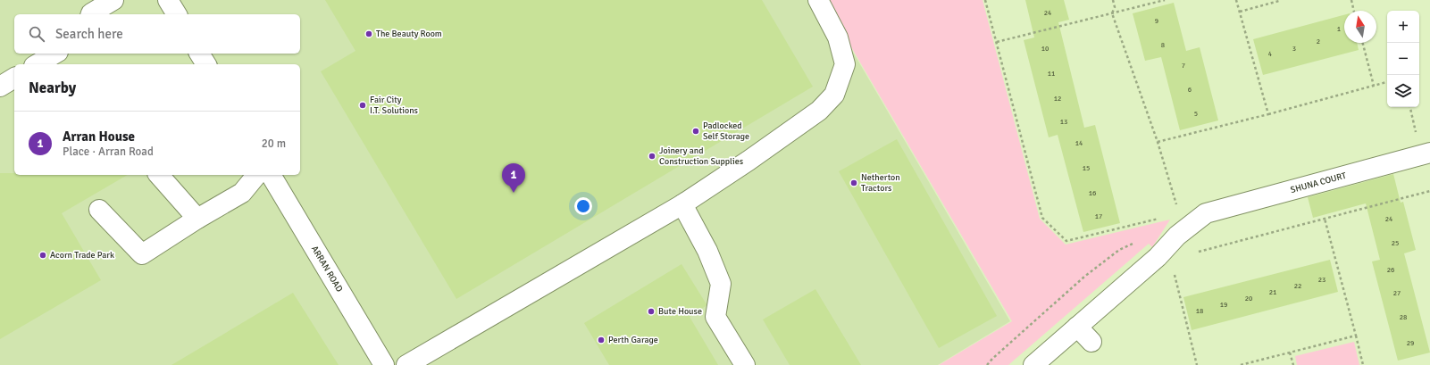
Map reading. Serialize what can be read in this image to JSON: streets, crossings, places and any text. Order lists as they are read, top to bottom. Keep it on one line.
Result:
{"streets":{"street":["SHUNA COURT","ARRAN ROAD"]},"places":["The Beauty Room","Fair City I.T. Solutions","Padlocked Self Storage","Joinery and Construction Supplies","Netherton Tractors","Acorn Trade Park","Bute House","Perth Garage"],"house_numbers":["24","9","1","2","8","10","3","4","7","11","6","12","5","13","14","15","16","17","24","25","26","23","22","21","27","20","19","18","28","29"],"north":"top","page":{"map_buttons":["+","−"],"search":"Search here","heading":"Nearby","list":[{"mark":"1","name":"Arran House","note":"Place · Arran Road","value":"20 m"}],"pins":"1"}}
